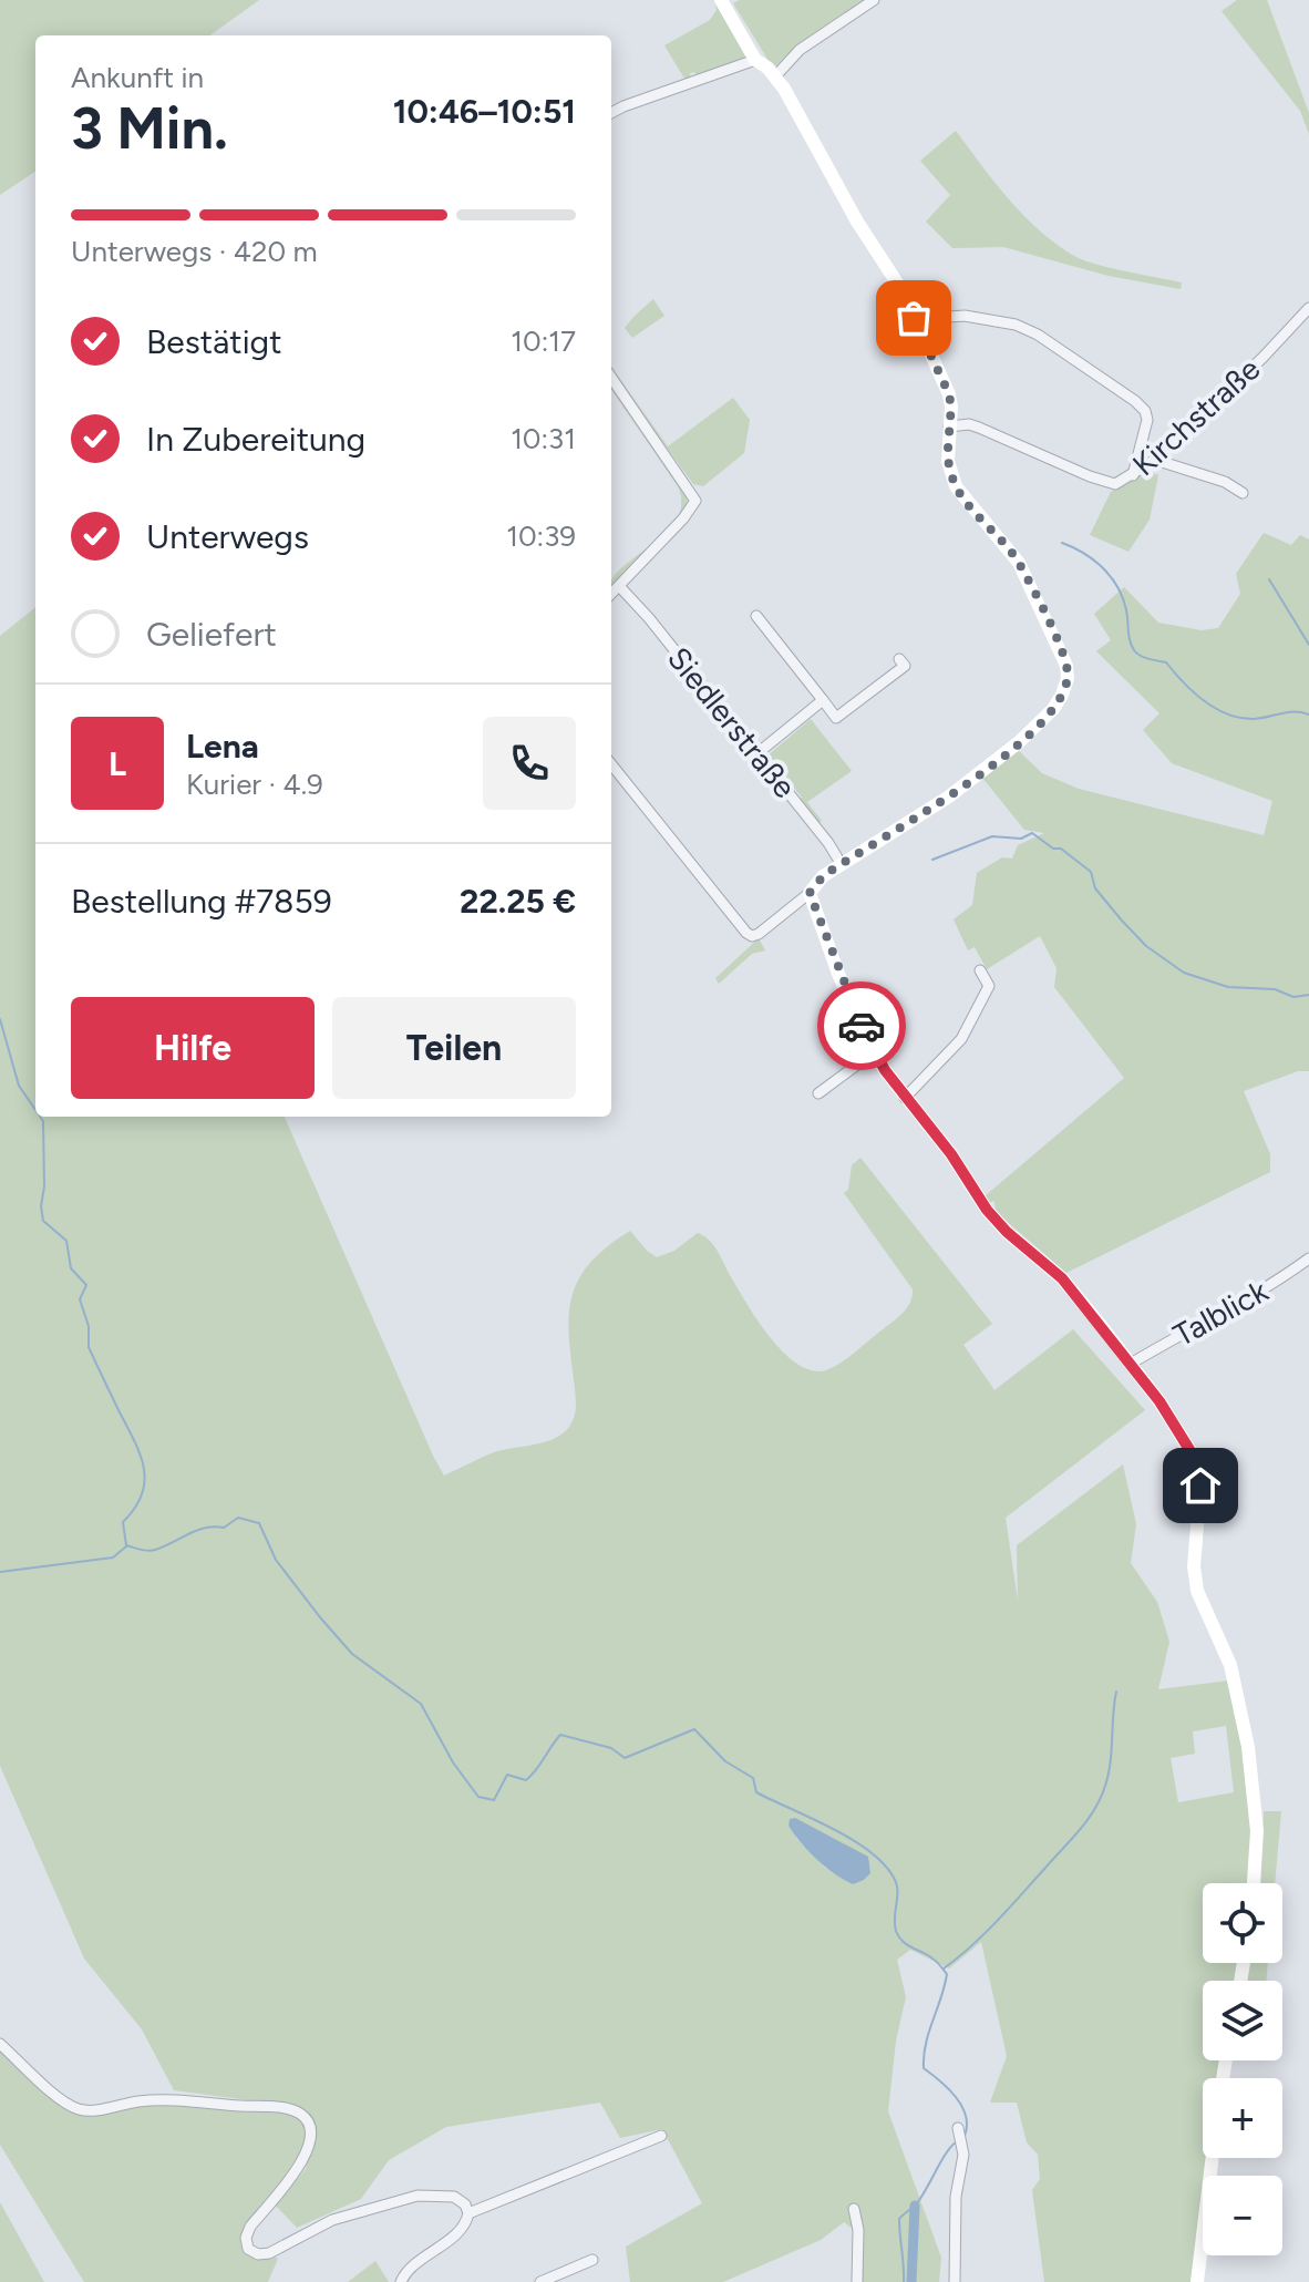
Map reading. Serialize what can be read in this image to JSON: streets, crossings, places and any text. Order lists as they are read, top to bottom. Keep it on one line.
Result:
{"streets":{"street":["Kirchstraße","Siedlerstraße","Talblick"]},"page":{"heading":["3 Min.","Ankunft in","10:46–10:51"],"panel":["Lena","Kurier · 4.9","Bestellung #7859","22.25 €"],"bar":"Unterwegs · 420 m","list":[["Bestätigt","10:17"],["In Zubereitung","10:31"],["Unterwegs","10:39"],"Geliefert"],"round":"L","buttons":["Hilfe","Teilen"],"map_buttons":["+","−"]}}
